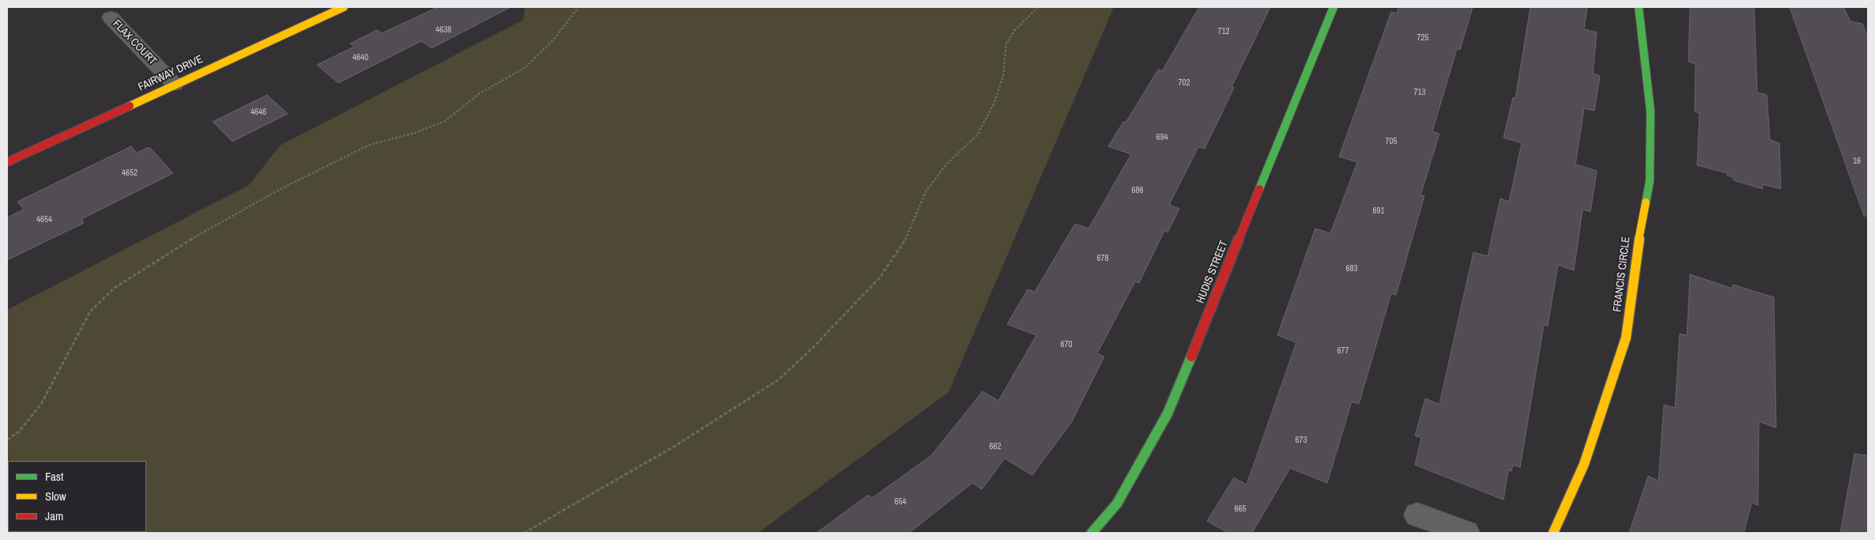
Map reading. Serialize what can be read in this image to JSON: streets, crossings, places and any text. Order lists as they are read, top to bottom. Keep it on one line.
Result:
{"streets":{"street":["FLAX COURT","FAIRWAY DRIVE","HUDIS STREET","FRANCIS CIRCLE"]},"crossings":[["FLAX COURT","FAIRWAY DRIVE"]],"house_numbers":["4638","712","725","4640","702","713","4646","694","705","16","4652","686","691","4654","678","683","670","677","673","662","654","665"],"legend":["Fast","Slow","Jam"]}
